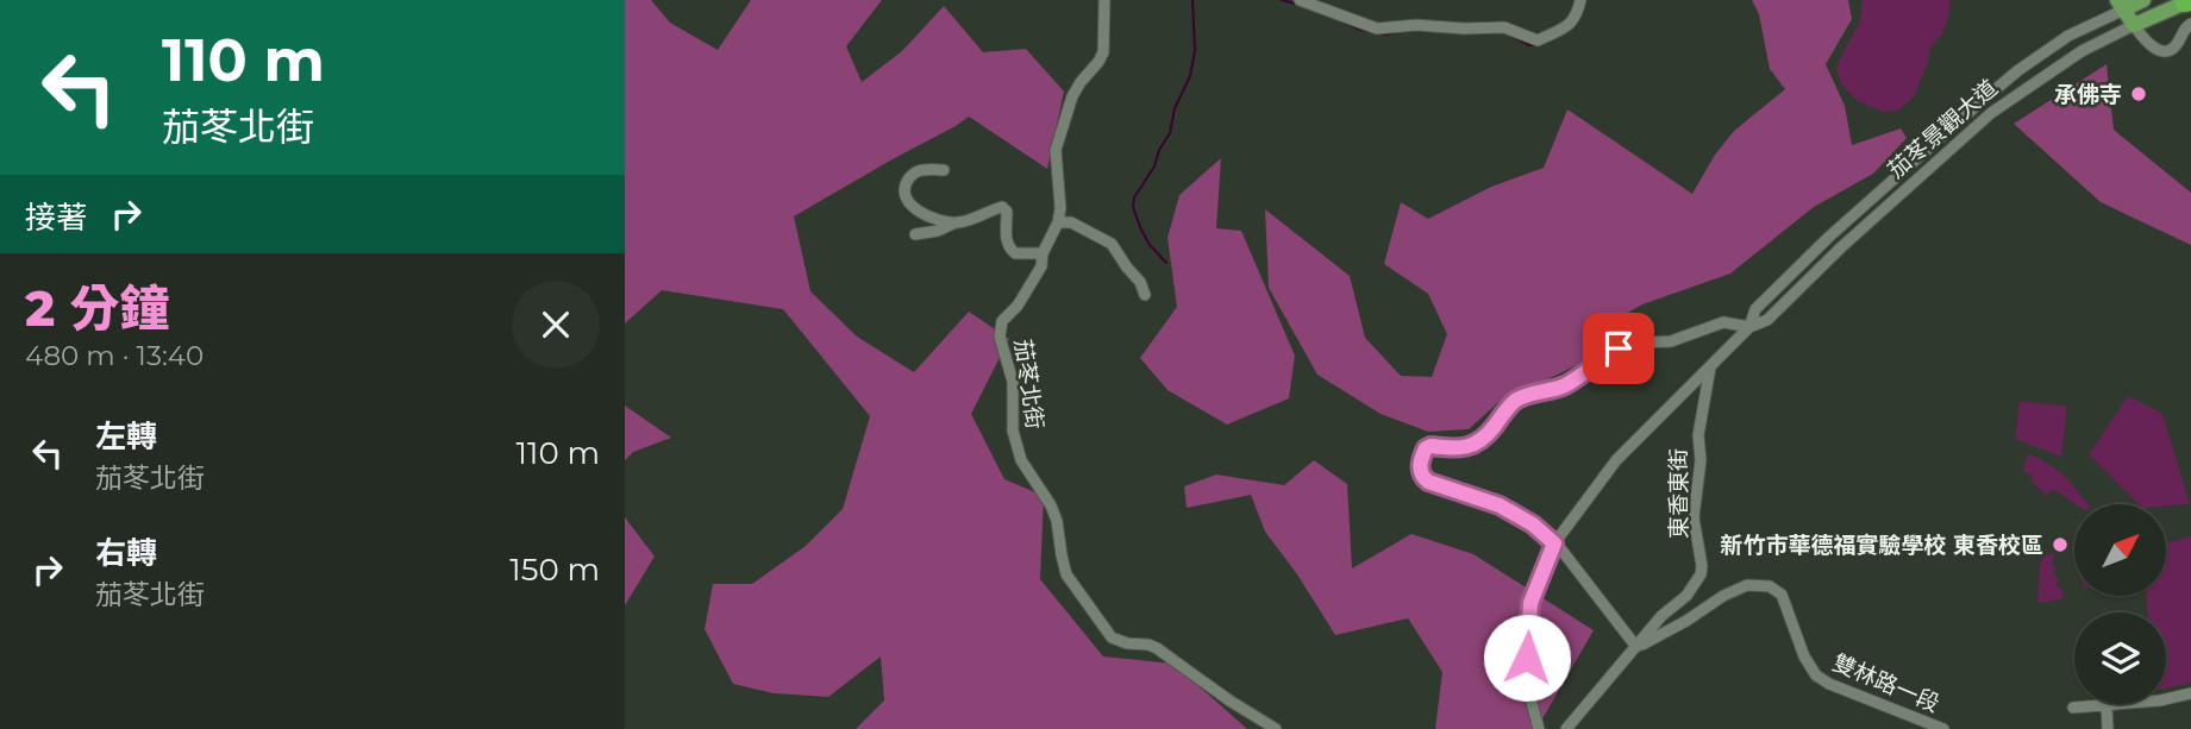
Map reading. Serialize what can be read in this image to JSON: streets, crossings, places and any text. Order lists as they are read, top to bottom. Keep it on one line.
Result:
{"streets":{"main road":["茄苳景觀大道"],"street":["茄苳北街","東香東街","雙林路一段"]},"crossings":[["茄苳景觀大道","東香東街"],["東香東街","雙林路一段"]],"places":["承佛寺","新竹市華德福實驗學校 東香校區"],"north":"top right","page":{"turn":["110 m","茄苳北街"],"then":"接著","heading":["2 分鐘","480 m · 13:40"],"list":[{"name":"左轉","note":"茄苳北街","value":"110 m"},{"name":"右轉","note":"茄苳北街","value":"150 m"}]}}
